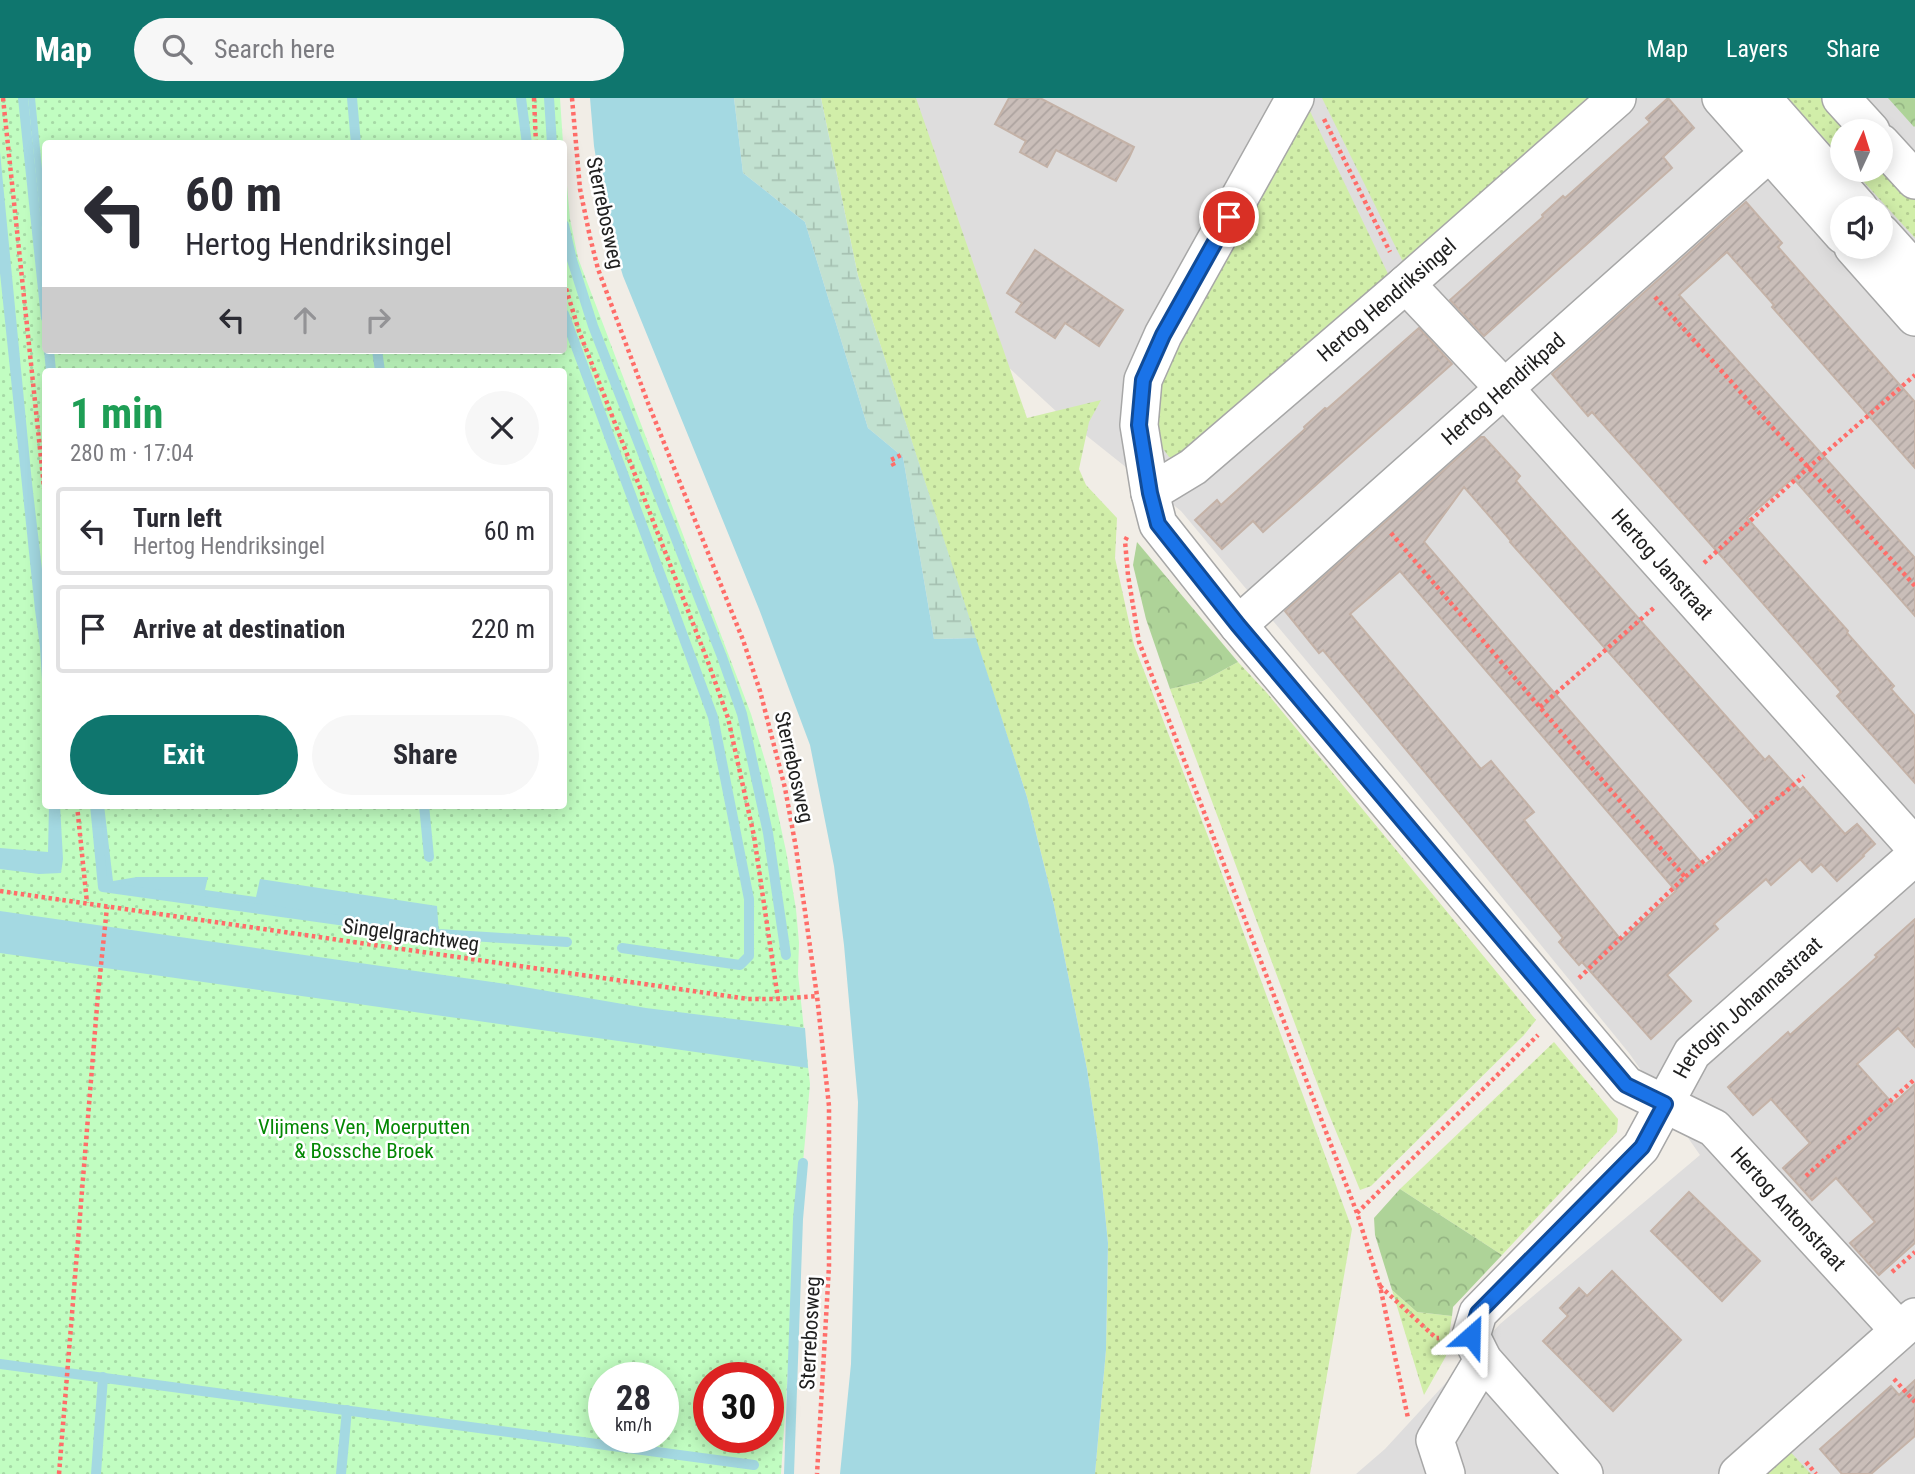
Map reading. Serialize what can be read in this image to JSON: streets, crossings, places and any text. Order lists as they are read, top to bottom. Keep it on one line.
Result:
{"streets":{"street":["Hertog Hendriksingel","Hertog Hendrikpad","Hertog Janstraat","Hertogin Johannastraat","Hertog Antonstraat"],"path":["Sterrebosweg","Singelgrachtweg"]},"crossings":[["Sterrebosweg","Singelgrachtweg"],["Hertog Hendriksingel","Hertog Janstraat"],["Hertog Hendrikpad","Hertog Janstraat"],["Hertogin Johannastraat","Hertog Antonstraat"]],"parks":["Vlijmens Ven, Moerputten & Bossche Broek"],"north":"top","page":{"header":"Map","search":"Search here","nav":["Map","Layers","Share"],"turn":["60 m","Hertog Hendriksingel"],"heading":["1 min","280 m · 17:04"],"list":[{"name":"Turn left","note":"Hertog Hendriksingel","value":"60 m"},{"name":"Arrive at destination","value":"220 m"}],"buttons":["Exit","Share"],"speed":"28 km/h","limit":"30"}}
